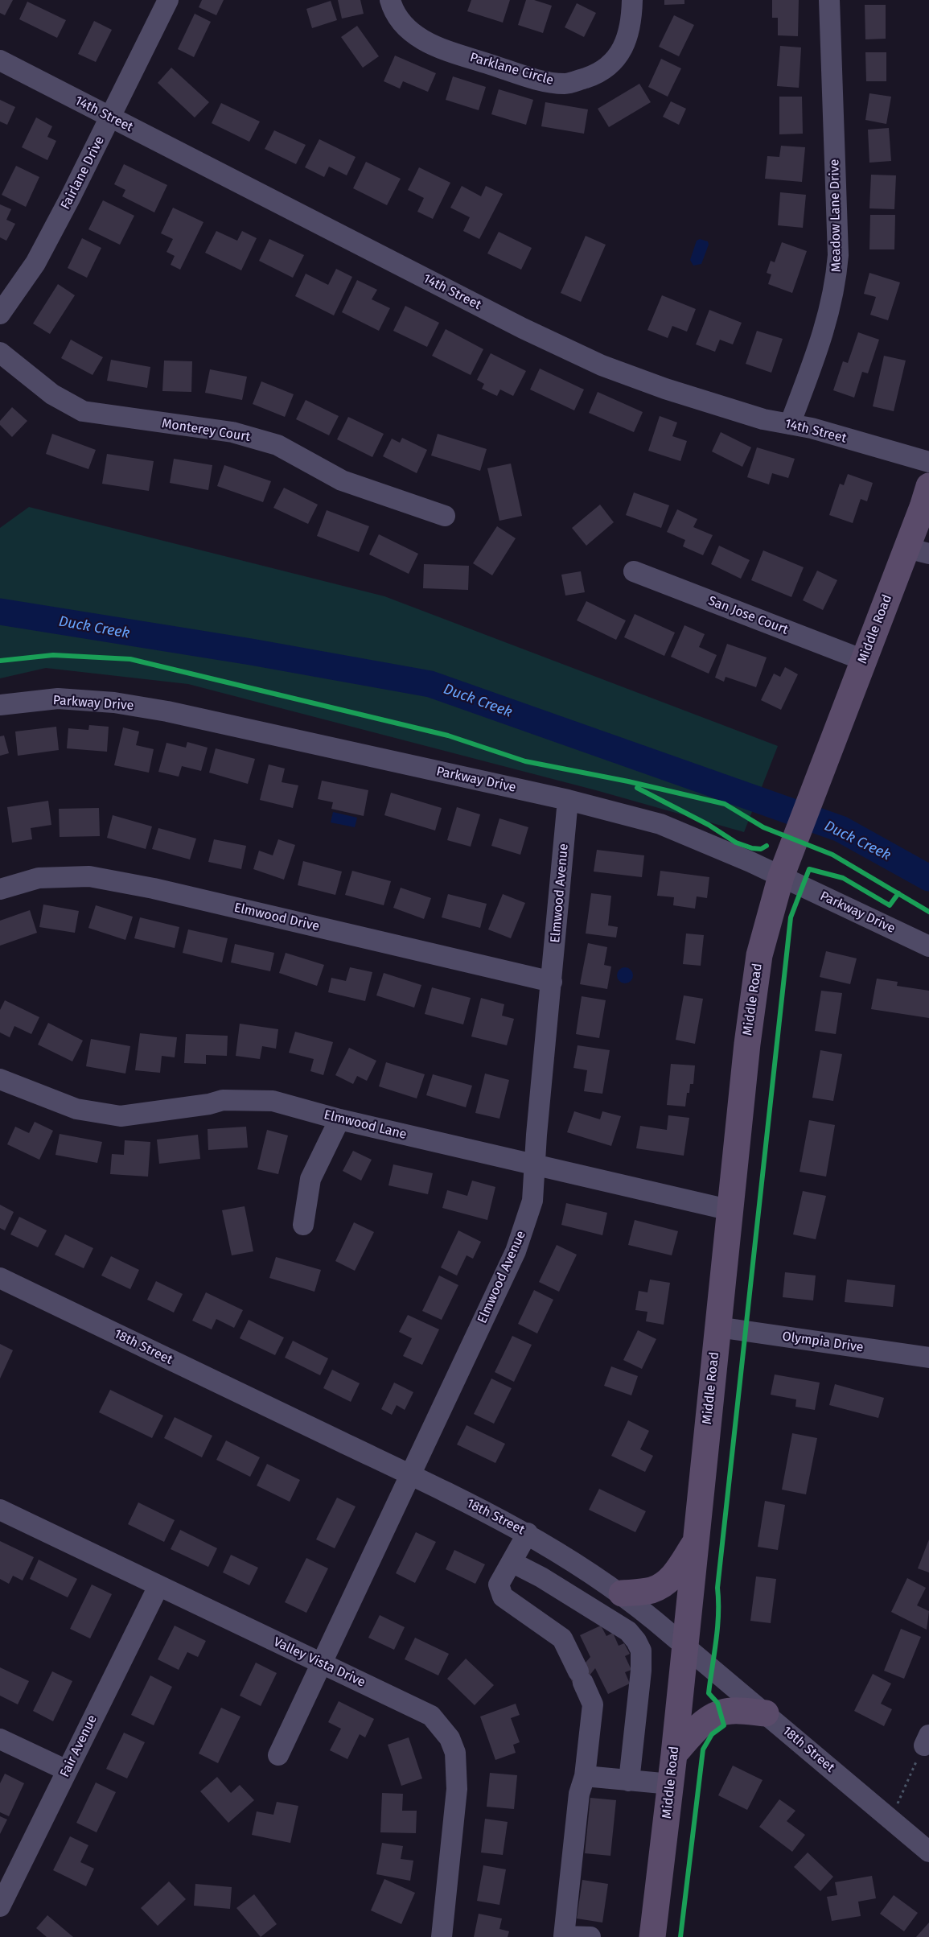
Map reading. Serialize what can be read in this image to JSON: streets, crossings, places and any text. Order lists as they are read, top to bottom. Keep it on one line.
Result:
{"streets":{"main road":["Middle Road"],"street":["Parklane Circle","14th Street","Fairlane Drive","Meadow Lane Drive","Monterey Court","San Jose Court","Parkway Drive","Elmwood Avenue","Elmwood Drive","Elmwood Lane","Olympia Drive","18th Street","Valley Vista Drive","Fair Avenue"]},"crossings":[["14th Street","Fairlane Drive"],["14th Street","Meadow Lane Drive"],["San Jose Court","Middle Road"],["Middle Road","Parkway Drive"],["Middle Road","Elmwood Lane"],["Middle Road","Olympia Drive"],["Middle Road","18th Street"],["Parkway Drive","Elmwood Avenue"],["Elmwood Avenue","Elmwood Drive"],["Elmwood Avenue","Elmwood Lane"],["Elmwood Avenue","18th Street"],["Elmwood Avenue","Valley Vista Drive"],["Valley Vista Drive","Fair Avenue"]],"water":["Duck Creek"]}
